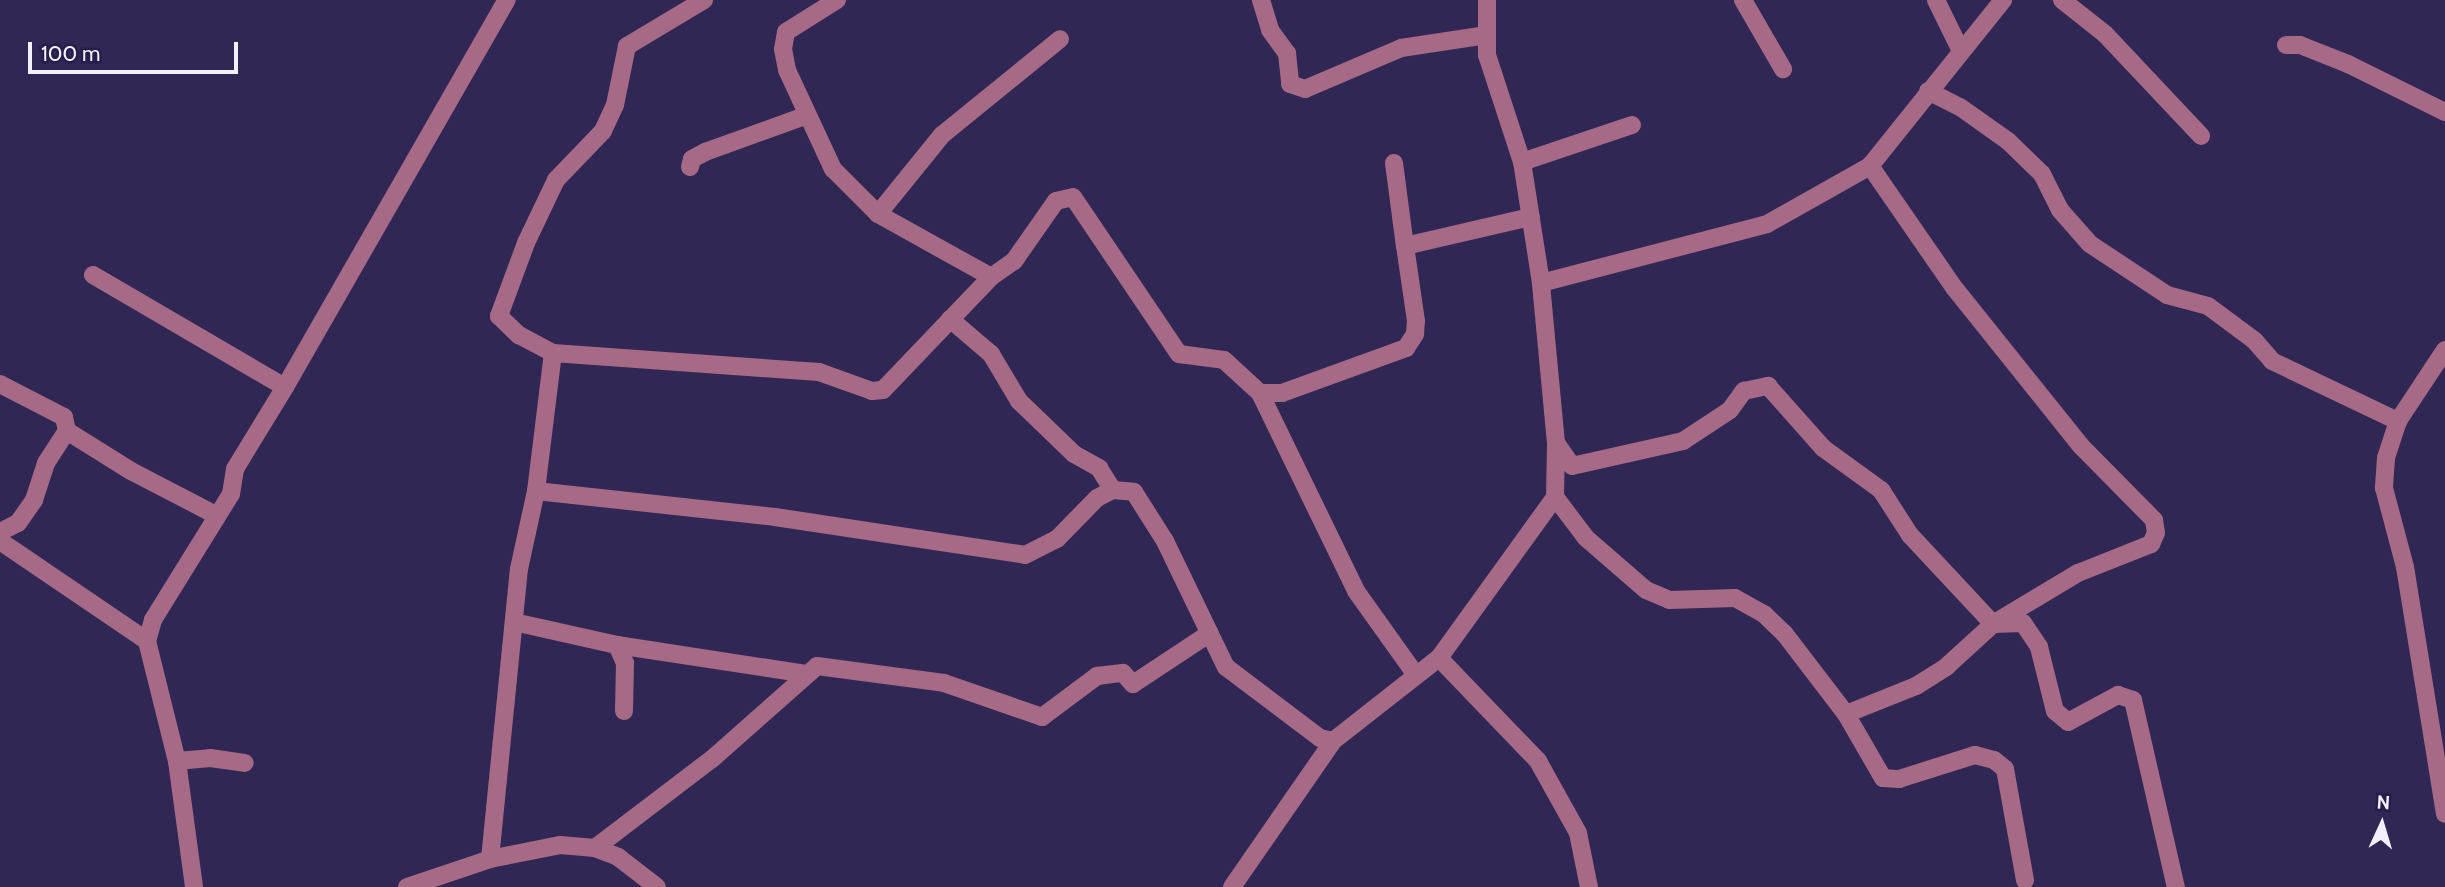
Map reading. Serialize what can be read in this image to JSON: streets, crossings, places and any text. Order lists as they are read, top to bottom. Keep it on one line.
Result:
{"scale_bar":"100 m","north":"top"}
